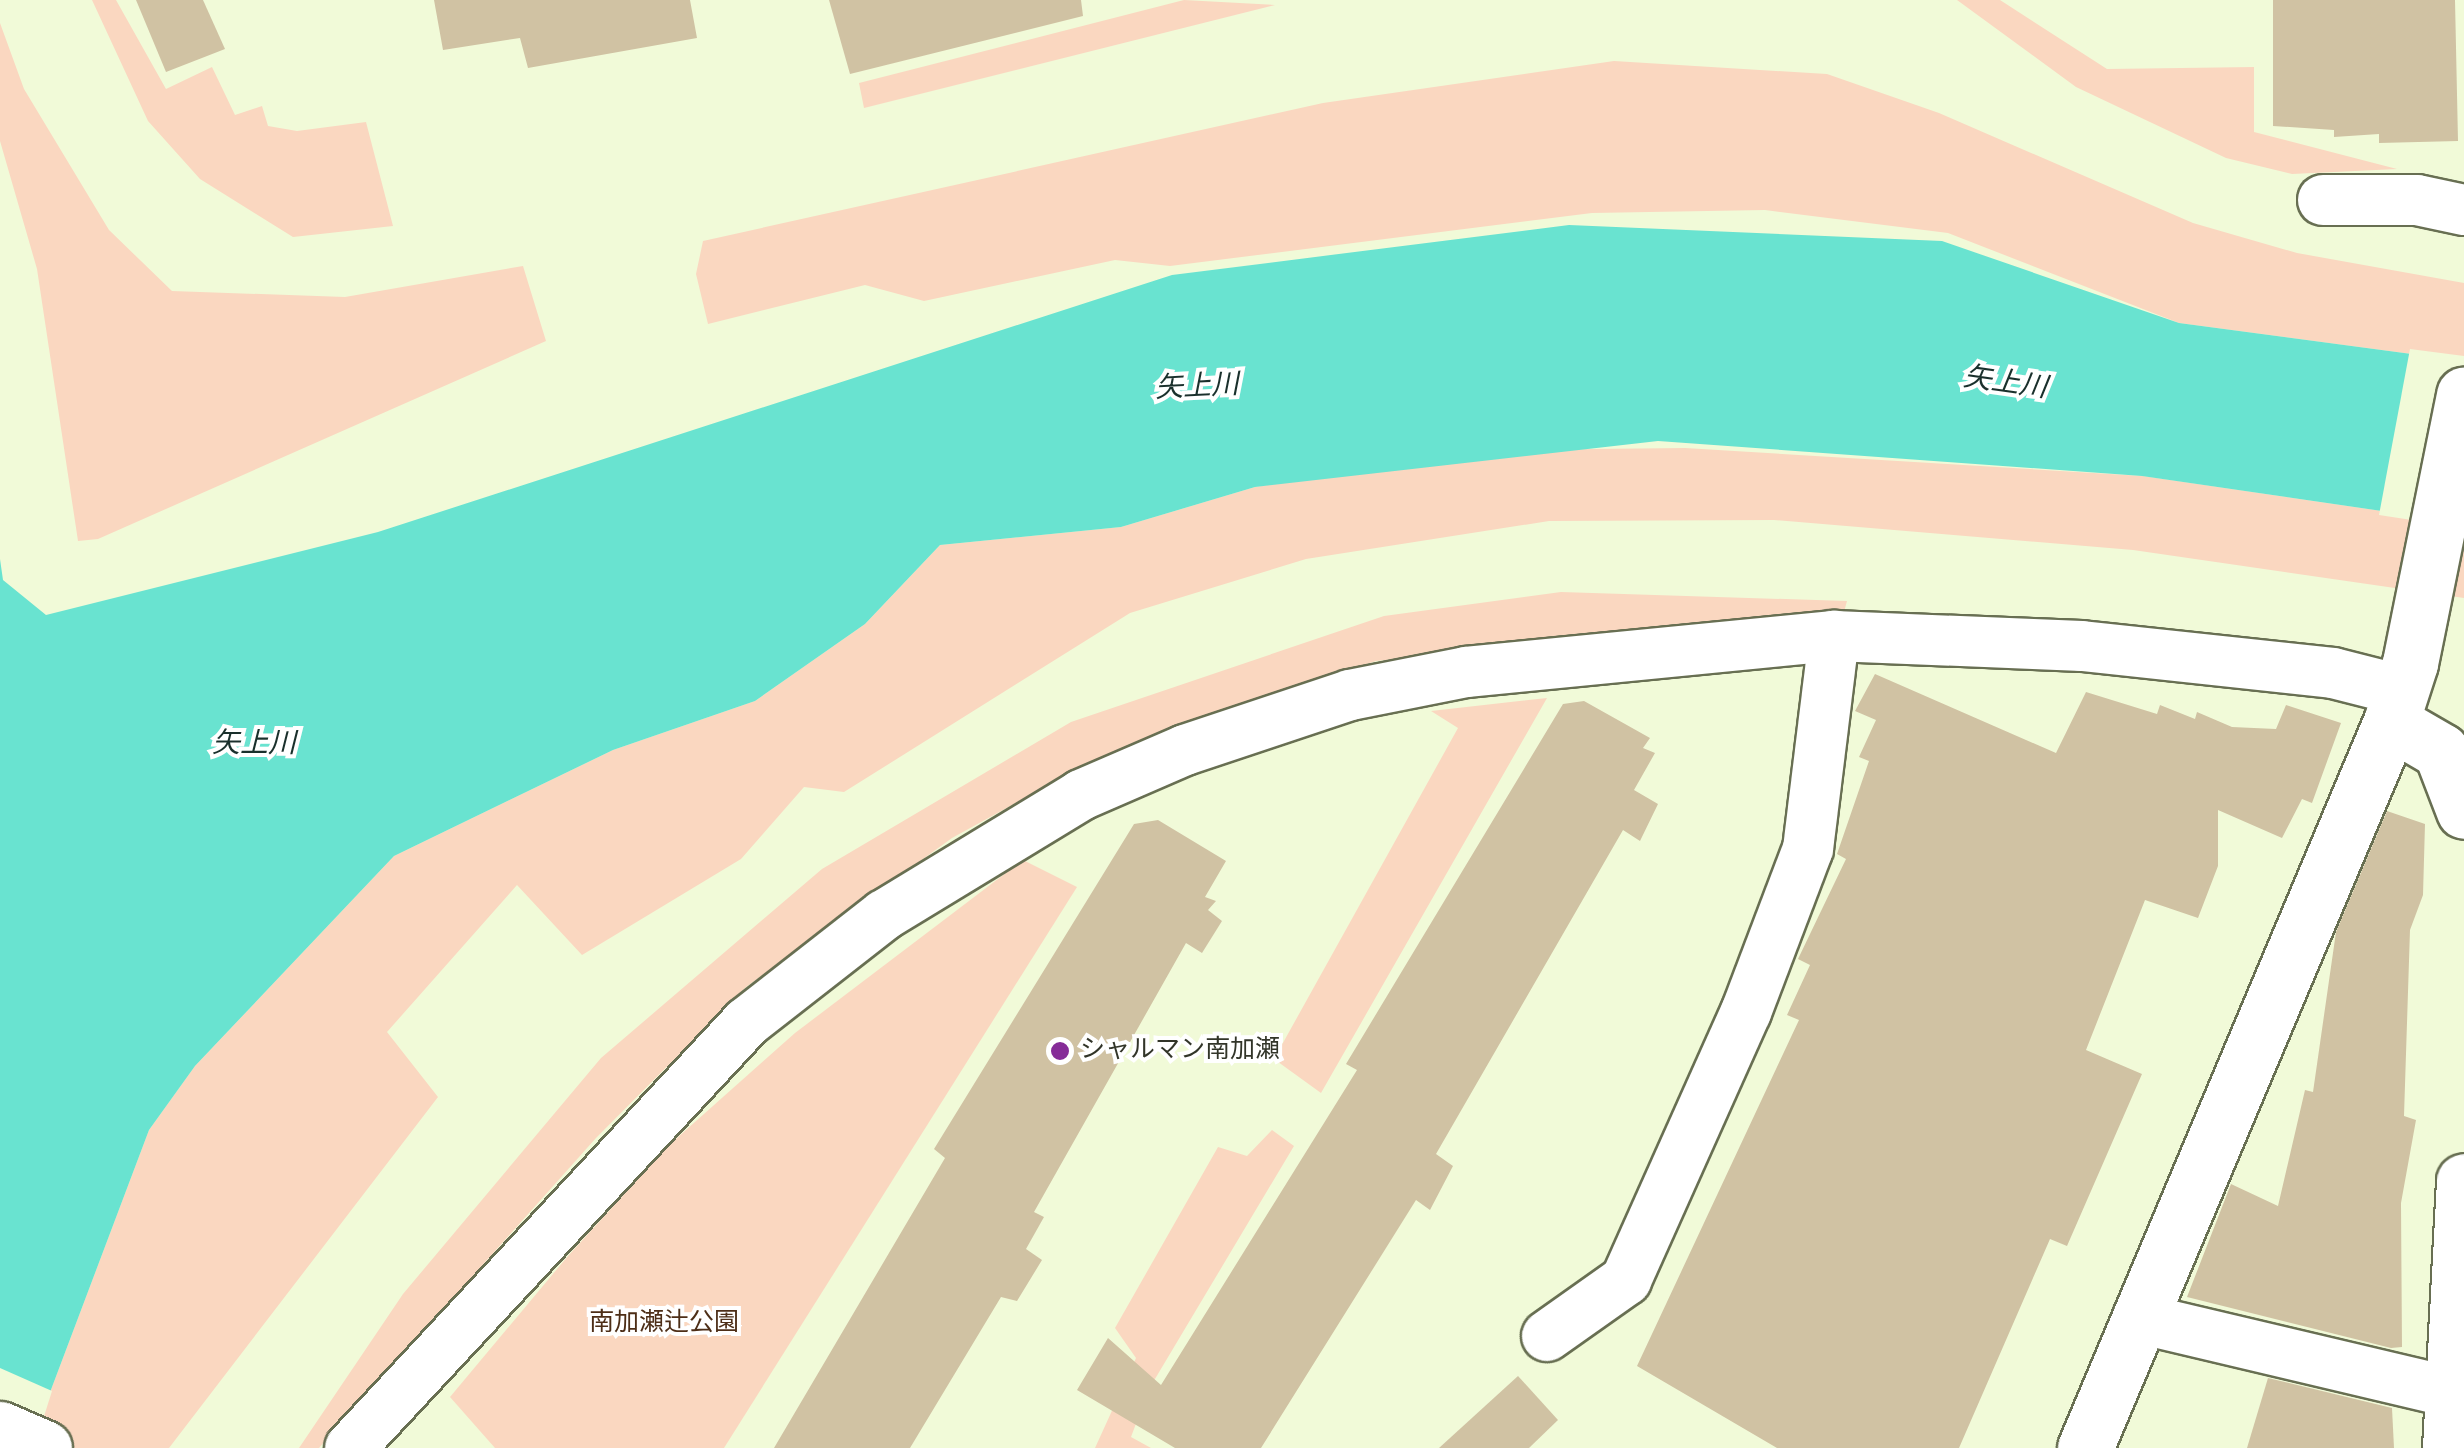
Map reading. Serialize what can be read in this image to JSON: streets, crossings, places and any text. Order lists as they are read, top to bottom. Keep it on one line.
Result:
{"water":["矢上川"],"parks":["南加瀬辻公園"],"places":["シャルマン南加瀬"]}
